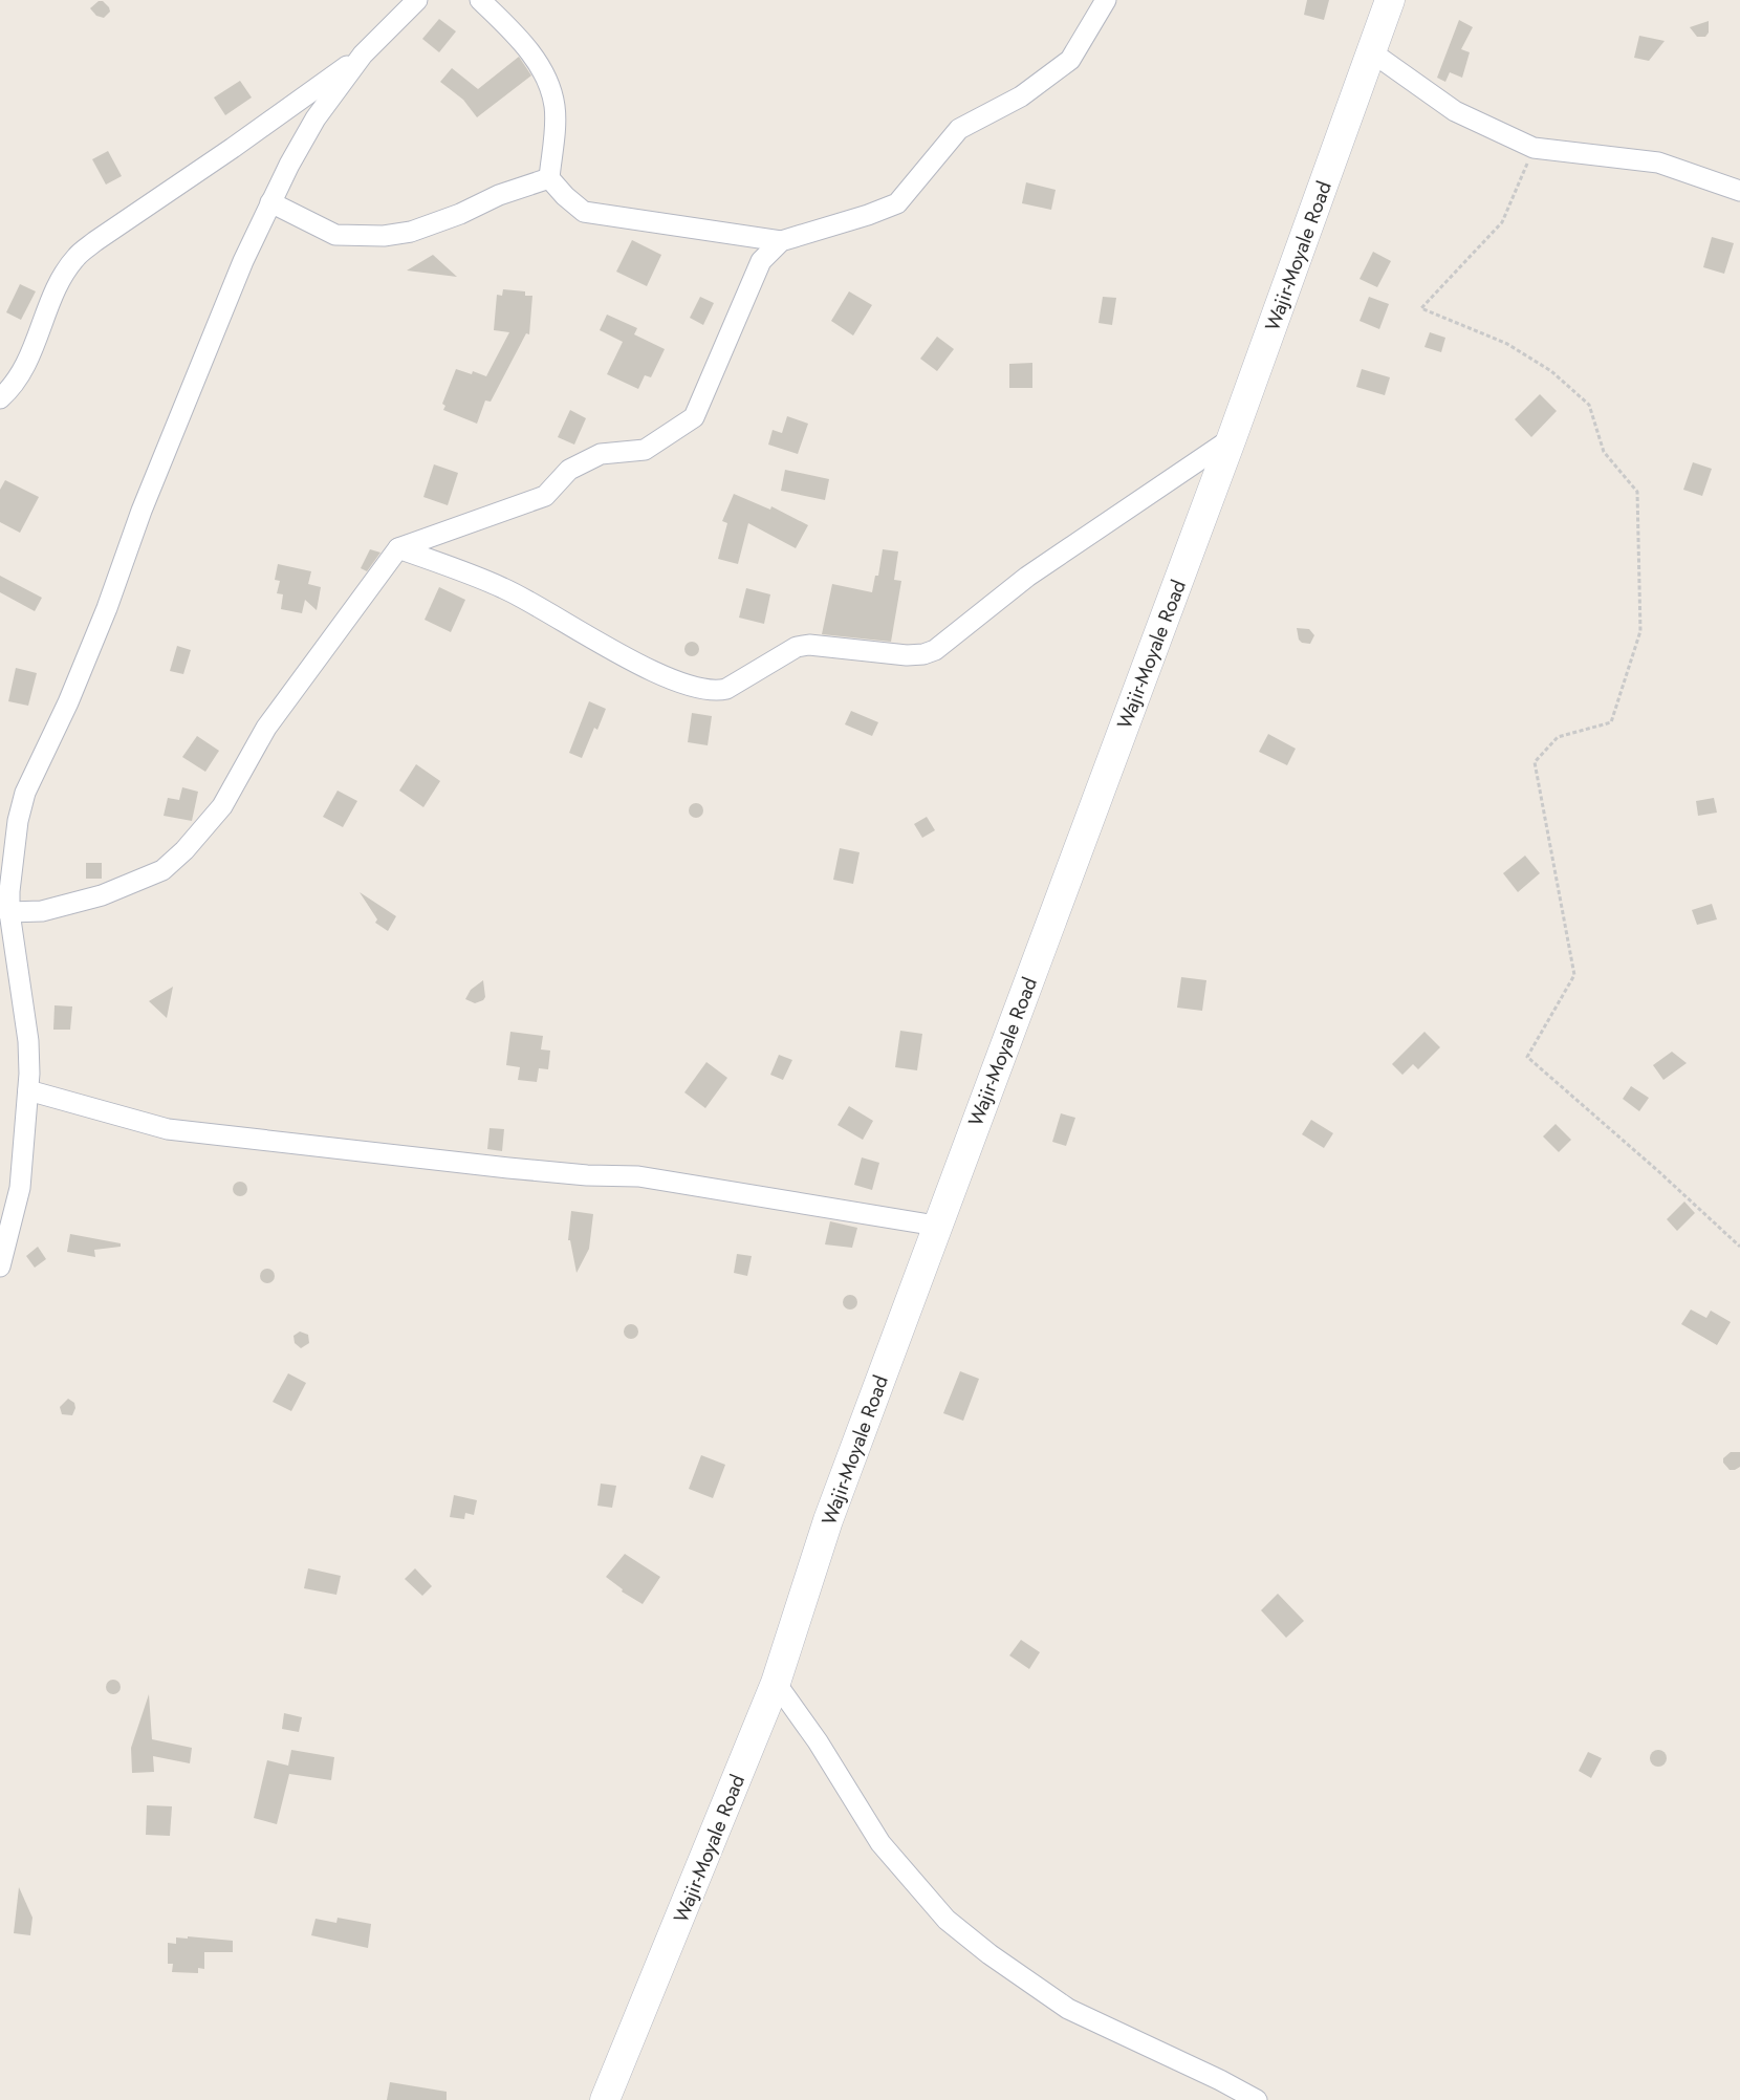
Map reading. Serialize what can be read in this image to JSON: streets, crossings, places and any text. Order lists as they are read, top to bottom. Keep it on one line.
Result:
{"streets":{"main road":["Wajir-Moyale Road"]}}
